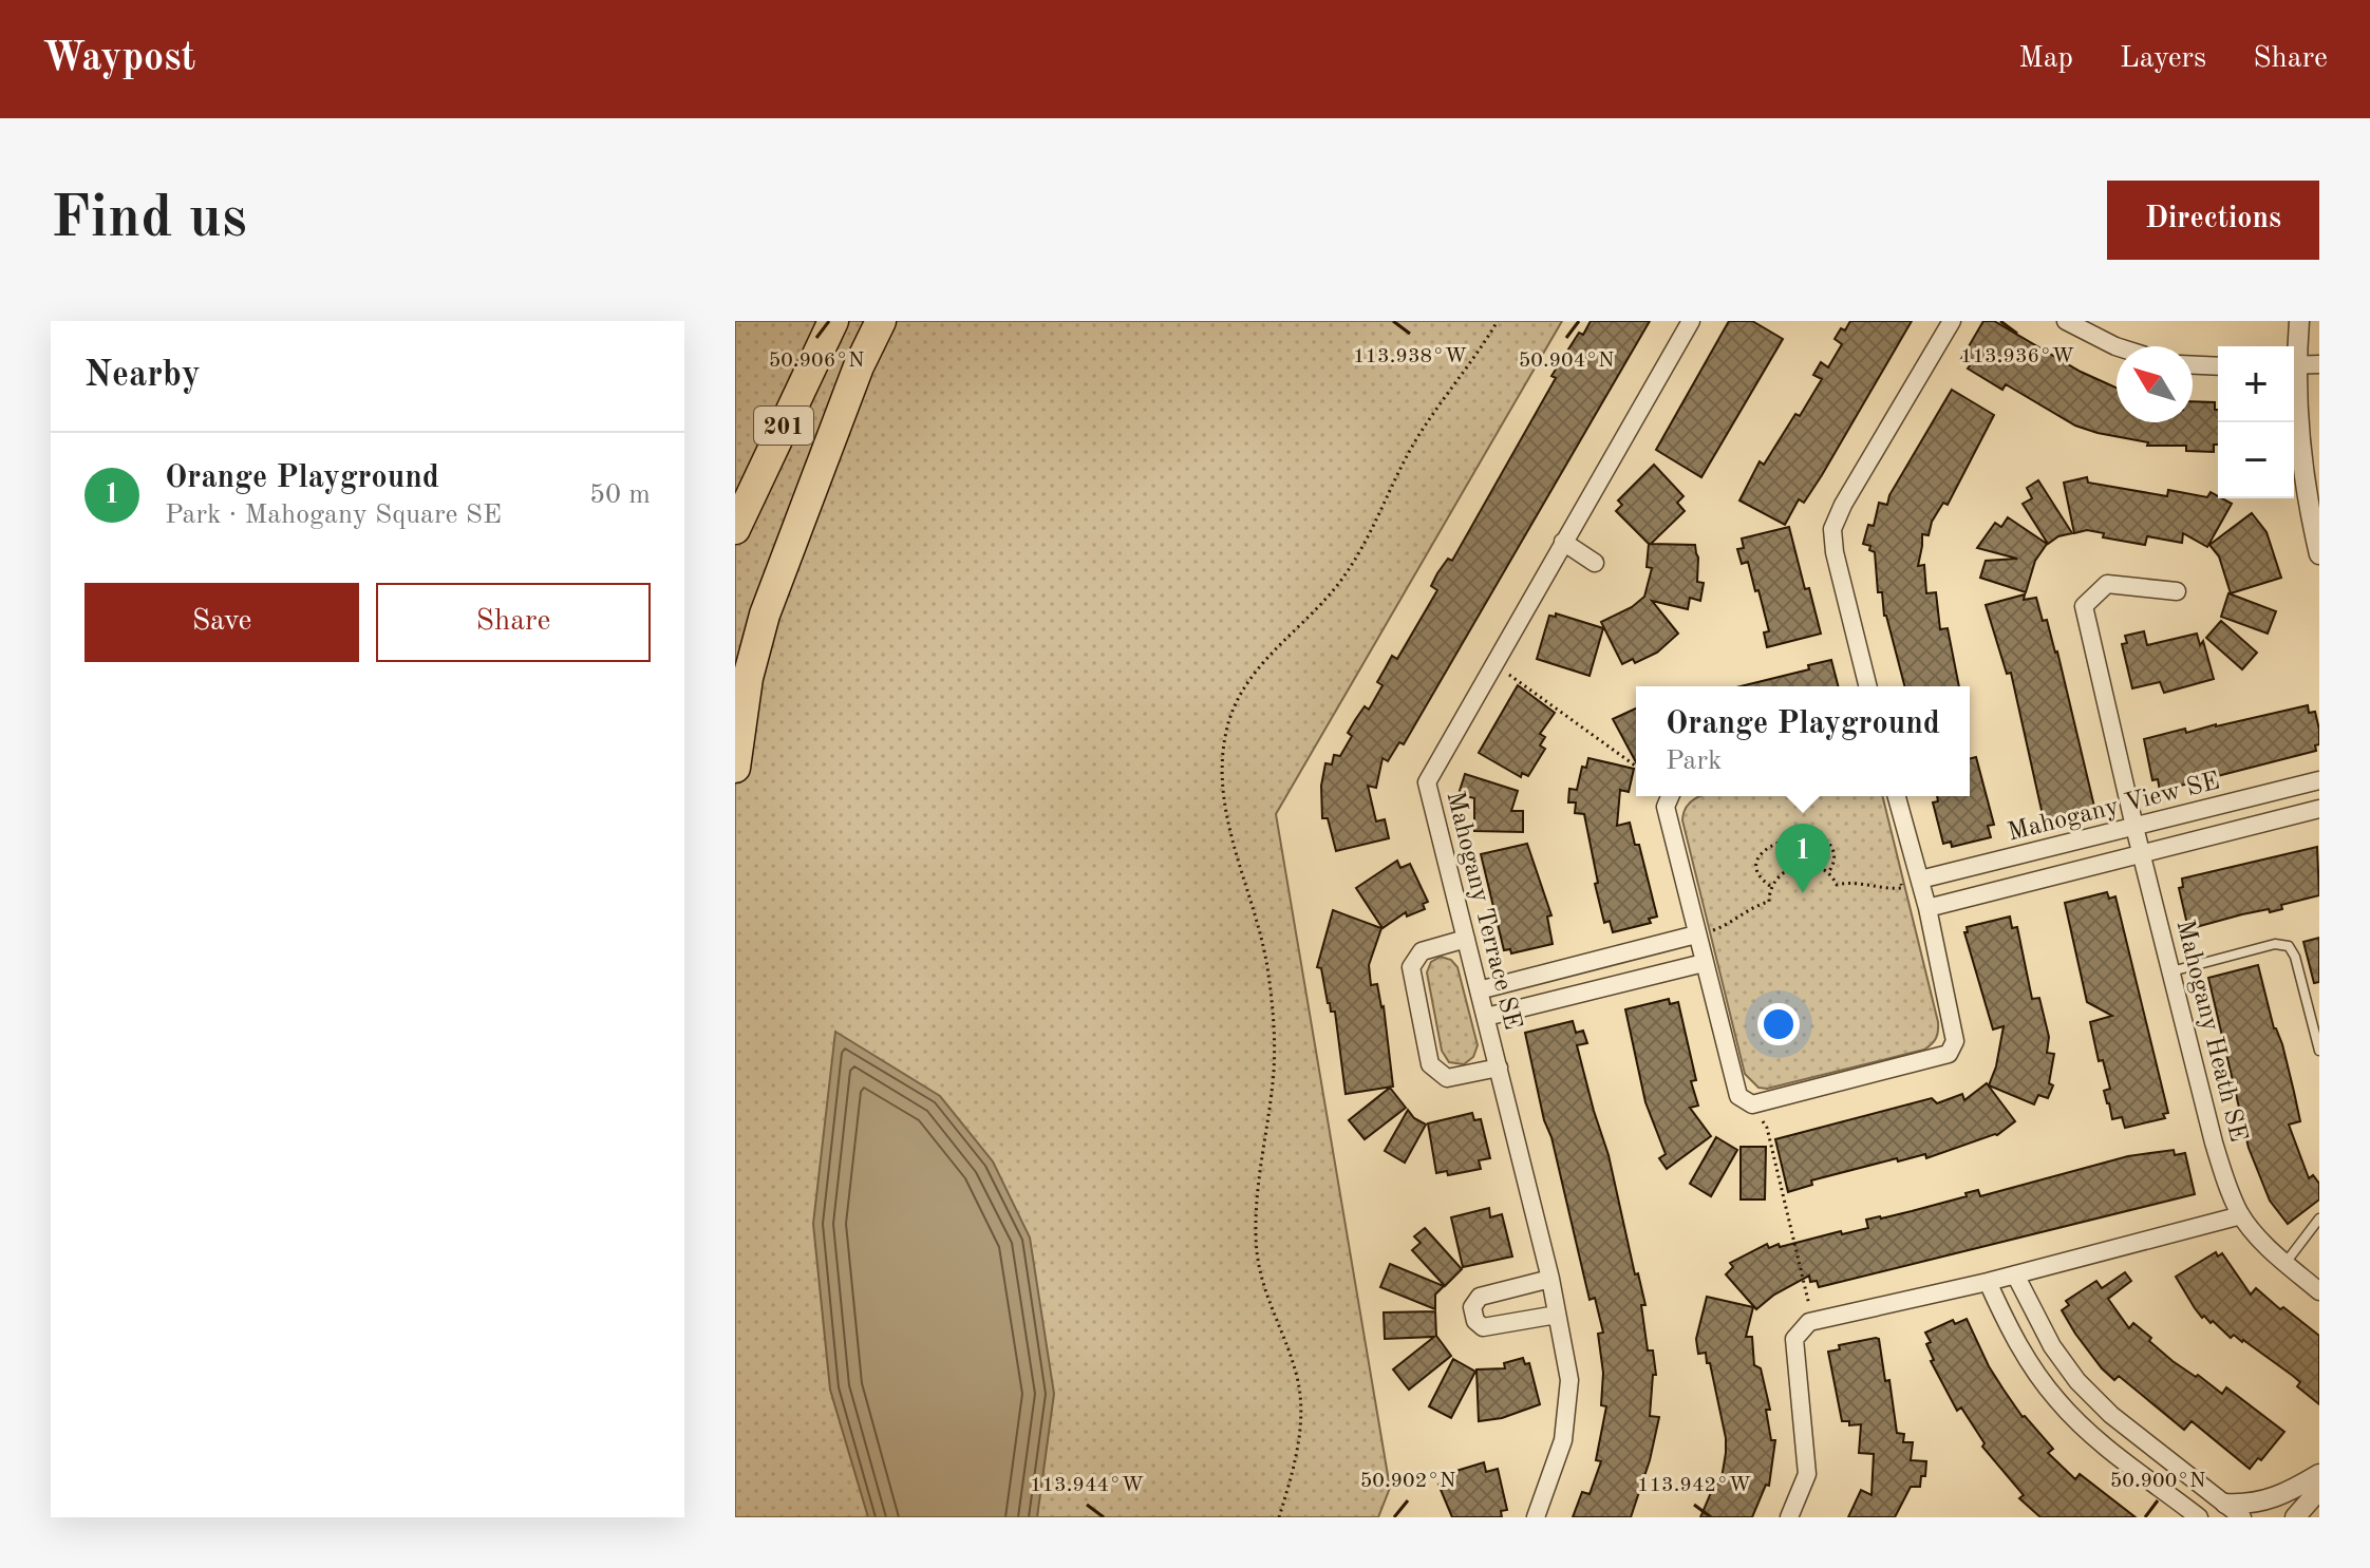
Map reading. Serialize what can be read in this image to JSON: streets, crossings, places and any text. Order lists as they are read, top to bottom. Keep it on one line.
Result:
{"streets":{"highway":["201"],"street":["Mahogany View SE","Mahogany Terrace SE","Mahogany Heath SE"]},"crossings":[["Mahogany View SE","Mahogany Heath SE"]],"north":"top left","page":{"header":"Waypost","nav":["Map","Layers","Share"],"buttons":["Directions",["Save","Share"]],"title":"Find us","heading":"Nearby","map_buttons":["+","−"],"list":[{"mark":"1","name":"Orange Playground","note":"Park · Mahogany Square SE","value":"50 m"}],"popup":["Orange Playground","Park"],"pins":"1"},"coordinates":["113.938°W","113.936°W","50.906°N","50.904°N","50.902°N","50.900°N","113.944°W","113.942°W"]}
